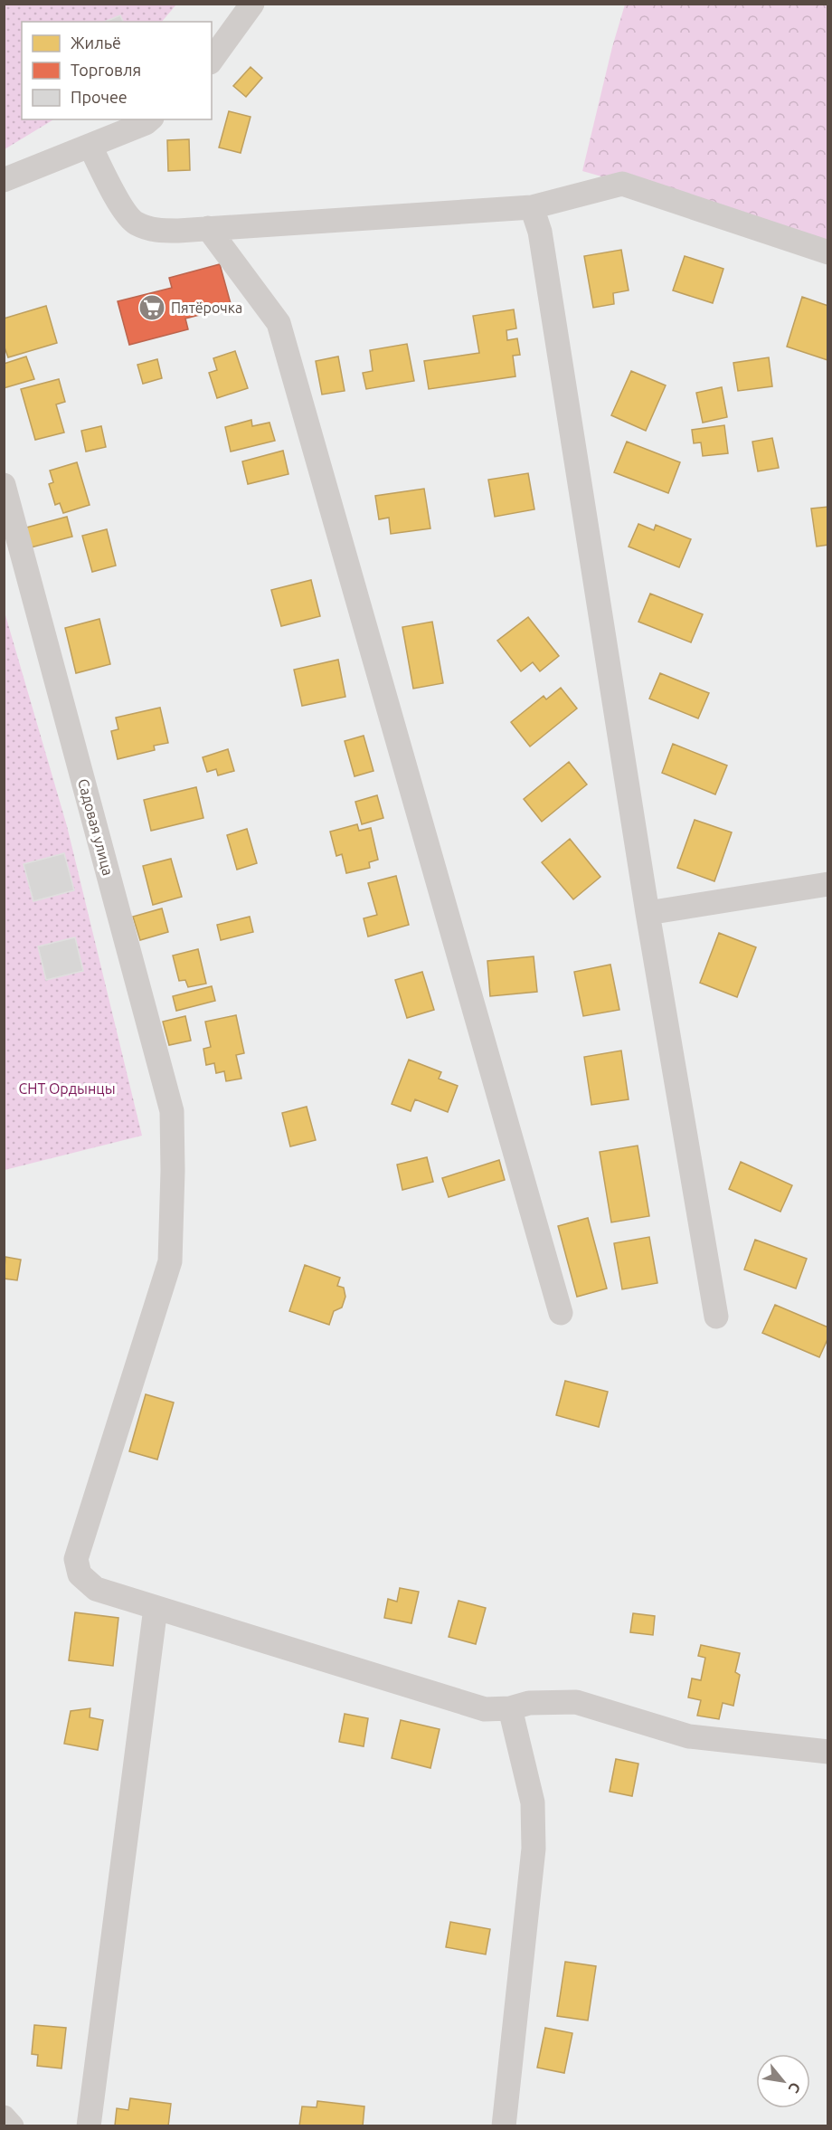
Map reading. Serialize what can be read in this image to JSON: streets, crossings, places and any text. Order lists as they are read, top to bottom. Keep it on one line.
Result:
{"streets":{"street":["Садовая улица"]},"parks":["СНТ Ордынцы"],"places":{"supermarket":["Пятёрочка"]},"legend":["Жильё","Торговля","Прочее"],"north":"bottom right"}
